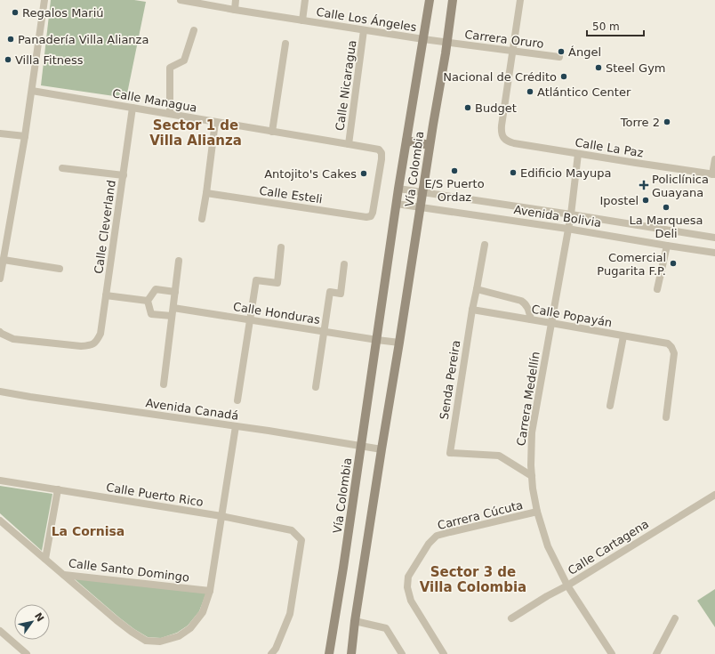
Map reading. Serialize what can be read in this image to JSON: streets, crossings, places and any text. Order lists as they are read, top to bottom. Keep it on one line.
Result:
{"streets":{"main road":["Vía Colombia"],"street":["Calle Los Ángeles","Carrera Oruro","Calle Nicaragua","Calle Managua","Calle La Paz","Calle Esteli","Avenida Bolivia","Calle Cleverland","Calle Honduras","Calle Popayán","Senda Pereira","Carrera Medellín","Avenida Canadá","Calle Puerto Rico","Carrera Cúcuta","Calle Cartagena","Calle Santo Domingo"]},"crossings":[["Calle Los Ángeles","Carrera Oruro"],["Calle Los Ángeles","Calle Nicaragua"],["Calle Los Ángeles","Vía Colombia"],["Carrera Oruro","Calle La Paz"],["Carrera Oruro","Vía Colombia"],["Calle Nicaragua","Calle Managua"],["Calle Managua","Calle Esteli"],["Calle Managua","Calle Cleverland"],["Calle La Paz","Carrera Medellín"],["Vía Colombia","Avenida Bolivia"],["Vía Colombia","Calle Honduras"],["Vía Colombia","Avenida Canadá"],["Avenida Bolivia","Carrera Medellín"],["Calle Popayán","Senda Pereira"],["Calle Popayán","Carrera Medellín"],["Senda Pereira","Carrera Medellín"],["Carrera Medellín","Carrera Cúcuta"],["Carrera Medellín","Calle Cartagena"]],"districts":["Sector 1 de Villa Alianza","La Cornisa","Sector 3 de Villa Colombia"],"places":{"other":["Regalos Mariú","Panadería Villa Alianza","Ángel","Villa Fitness","Steel Gym","Nacional de Crédito","Atlántico Center","Budget","Torre 2","E/S Puerto Ordaz","Edificio Mayupa","Antojito's Cakes","Ipostel","La Marquesa Deli","Comercial Pugarita F.P."],"health":["Policlínica Guayana"]},"scale_bar":"50 m","north":"top right"}
